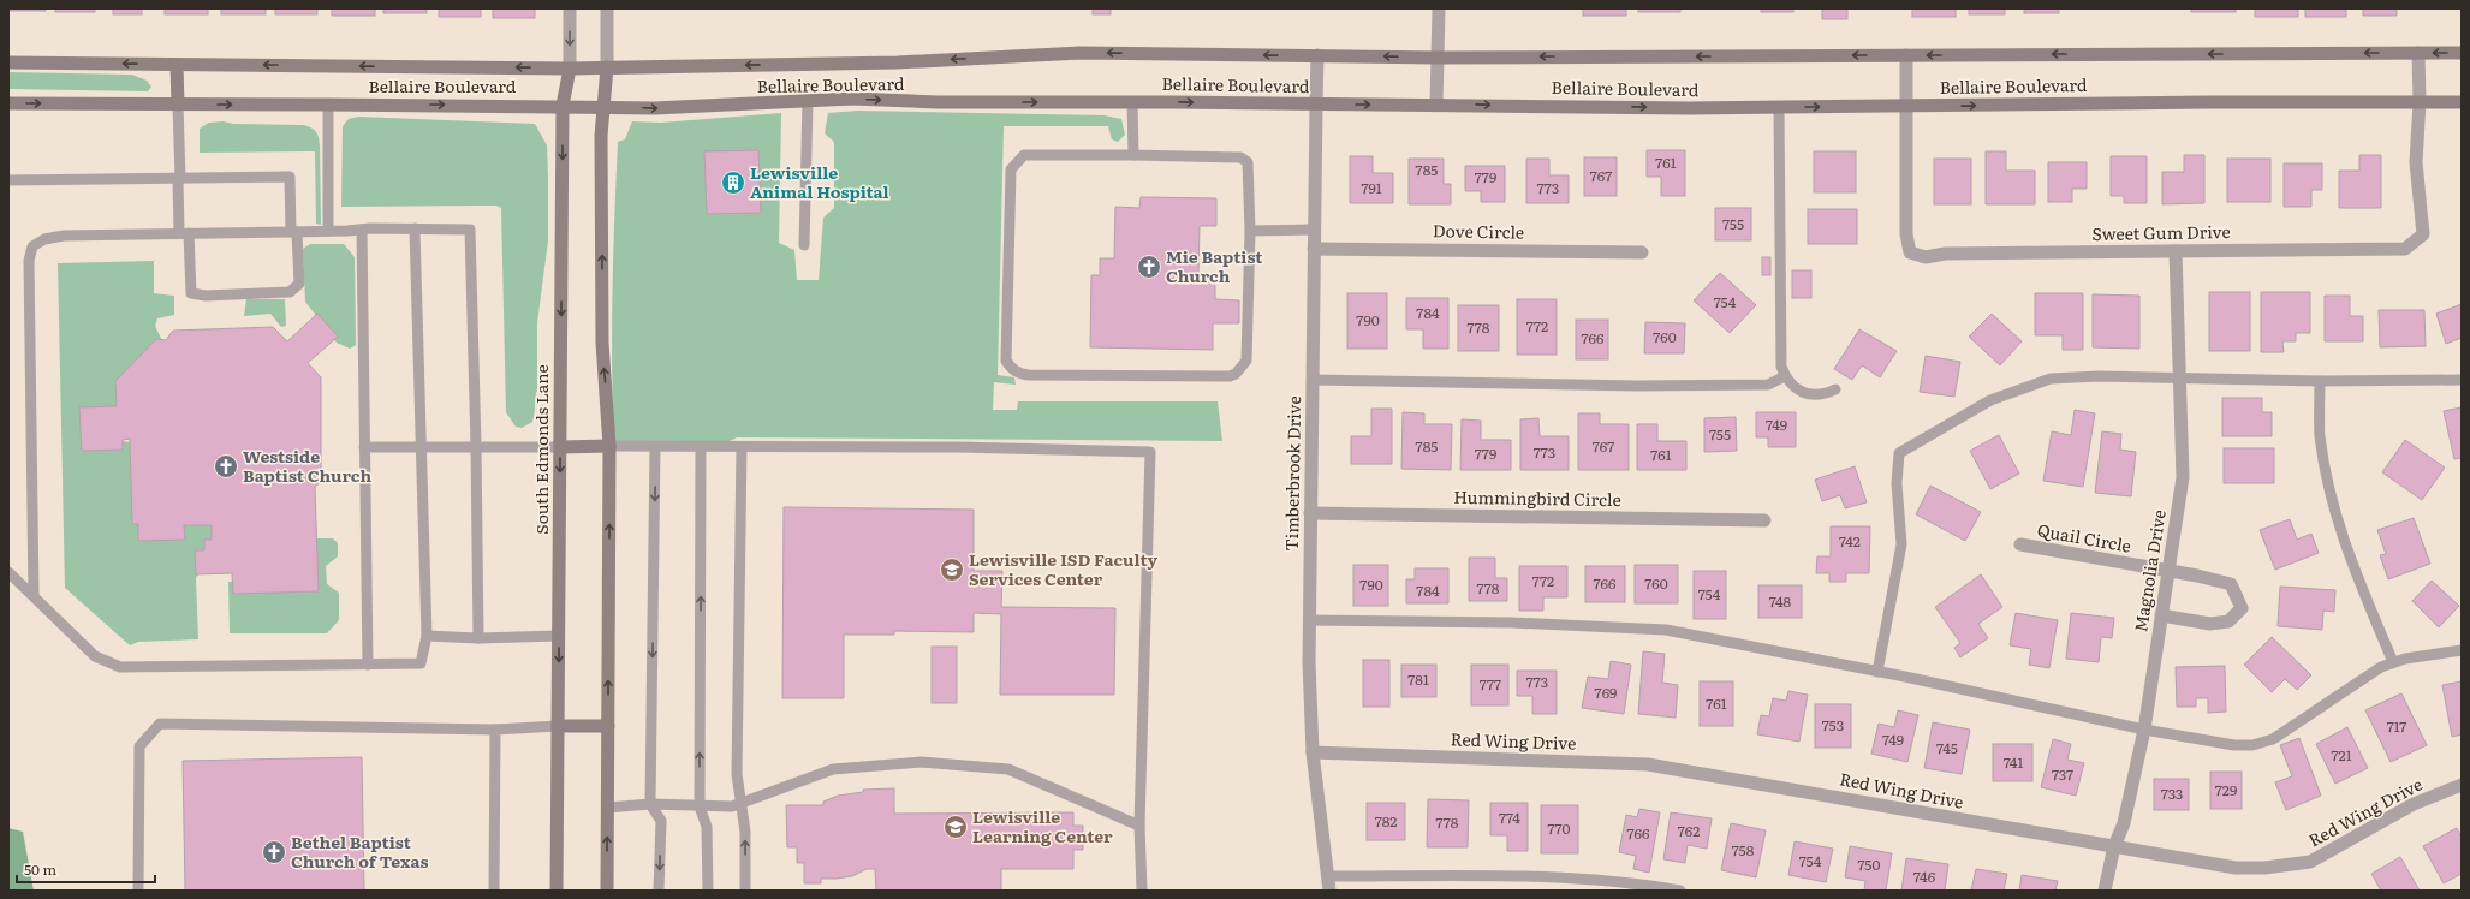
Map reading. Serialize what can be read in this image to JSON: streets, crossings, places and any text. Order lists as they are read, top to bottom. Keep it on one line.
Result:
{"streets":{"main road":["Bellaire Boulevard","South Edmonds Lane"],"street":["Dove Circle","Sweet Gum Drive","Timberbrook Drive","Hummingbird Circle","Quail Circle","Magnolia Drive","Red Wing Drive"]},"crossings":[["Bellaire Boulevard","Sweet Gum Drive"],["Bellaire Boulevard","South Edmonds Lane"],["Bellaire Boulevard","Timberbrook Drive"],["Dove Circle","Timberbrook Drive"],["Sweet Gum Drive","Magnolia Drive"],["Timberbrook Drive","Hummingbird Circle"],["Timberbrook Drive","Red Wing Drive"],["Quail Circle","Magnolia Drive"],["Magnolia Drive","Red Wing Drive"]],"one_way":["South Edmonds Lane"],"places":{"building":["Lewisville Animal Hospital"],"church":["Mie Baptist Church","Westside Baptist Church","Bethel Baptist Church of Texas"],"school or university":["Lewisville ISD Faculty Services Center","Lewisville Learning Center"]},"house_numbers":["761","785","767","779","791","773","755","754","784","790","772","778","760","766","749","755","785","767","773","779","761","742","772","766","760","790","778","784","754","748","781","773","777","769","761","753","717","749","745","721","741","737","729","733","774","782","778","770","762","766","758","754","750","746"],"scale_bar":"50 m"}
